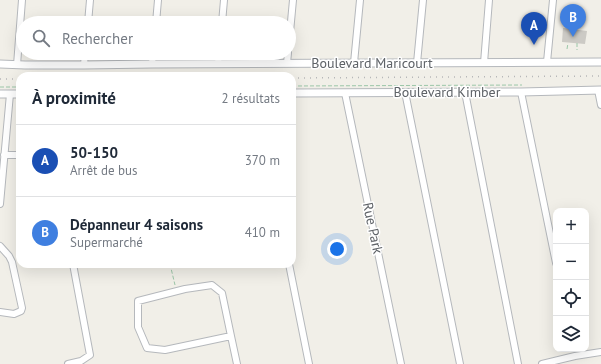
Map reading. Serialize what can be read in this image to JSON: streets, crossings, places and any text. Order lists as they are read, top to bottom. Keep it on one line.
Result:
{"streets":{"street":["Boulevard Maricourt","Boulevard Kimber","Rue Park"]},"crossings":[["Boulevard Kimber","Rue Park"]],"page":{"pins":["B","A"],"search":"Rechercher","heading":["À proximité","2 résultats"],"list":[{"mark":"A","name":"50-150","note":"Arrêt de bus","value":"370 m"},{"mark":"B","name":"Dépanneur 4 saisons","note":"Supermarché","value":"410 m"}],"map_buttons":["+","−"]}}
